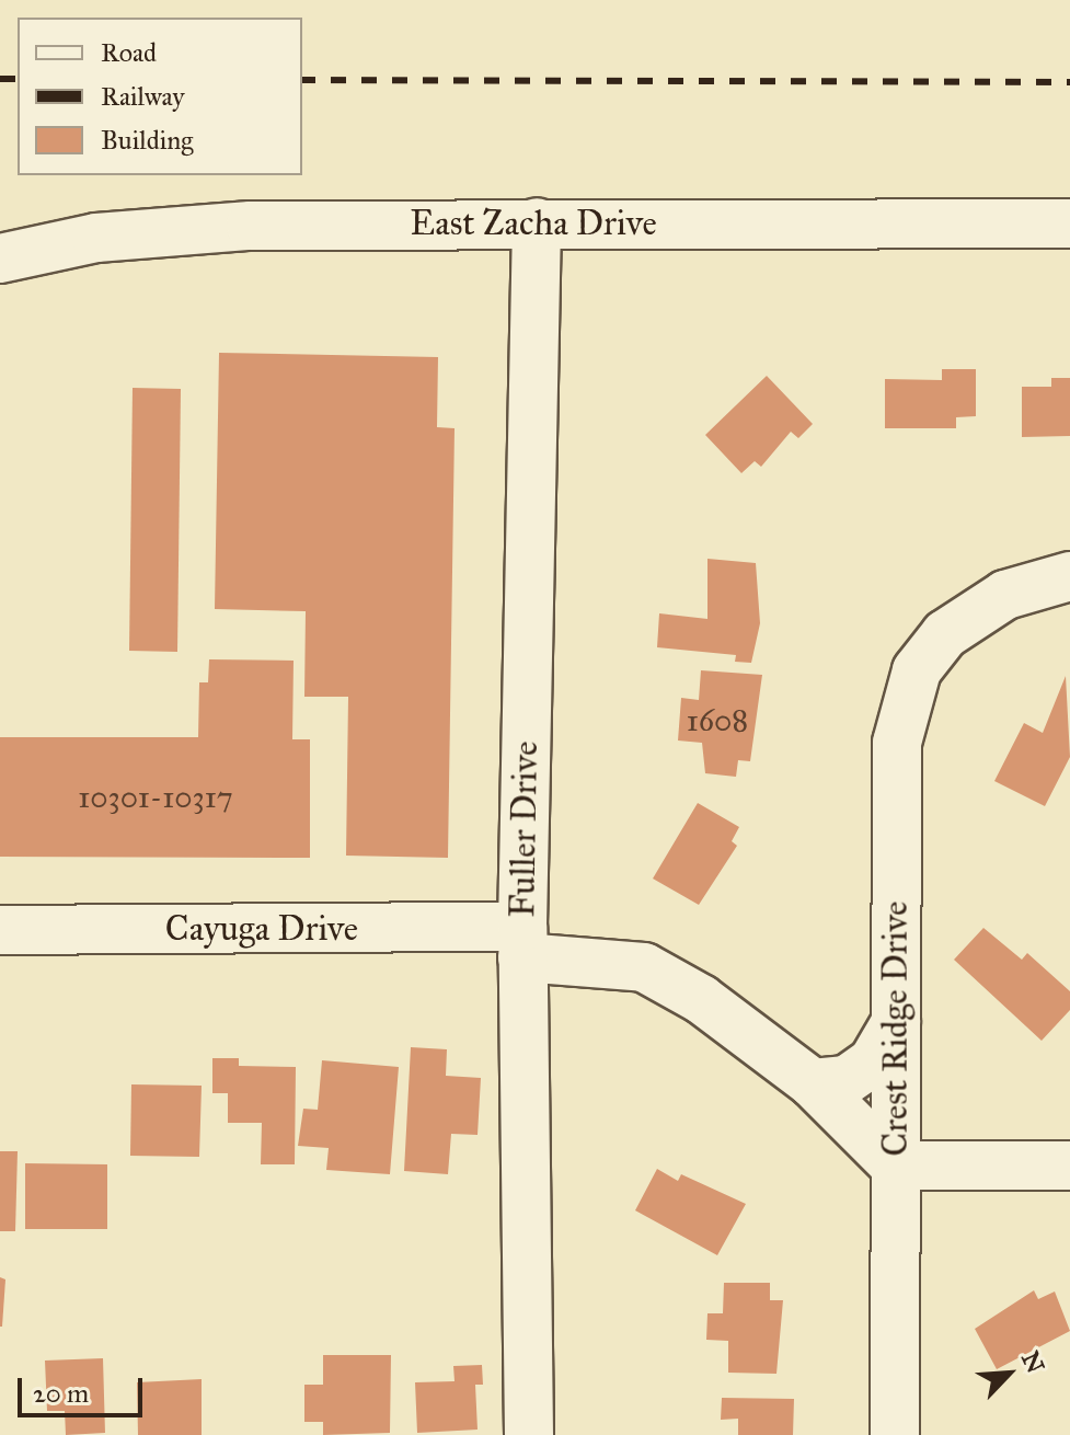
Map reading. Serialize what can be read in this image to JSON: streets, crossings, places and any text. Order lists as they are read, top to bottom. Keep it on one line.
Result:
{"streets":{"street":["East Zacha Drive","Fuller Drive","Cayuga Drive","Crest Ridge Drive"]},"crossings":[["East Zacha Drive","Fuller Drive"],["Fuller Drive","Cayuga Drive"],["Cayuga Drive","Crest Ridge Drive"]],"house_numbers":["1608","10301-10317"],"legend":["Road","Railway","Building"],"scale_bar":"20 m","north":"top right"}
